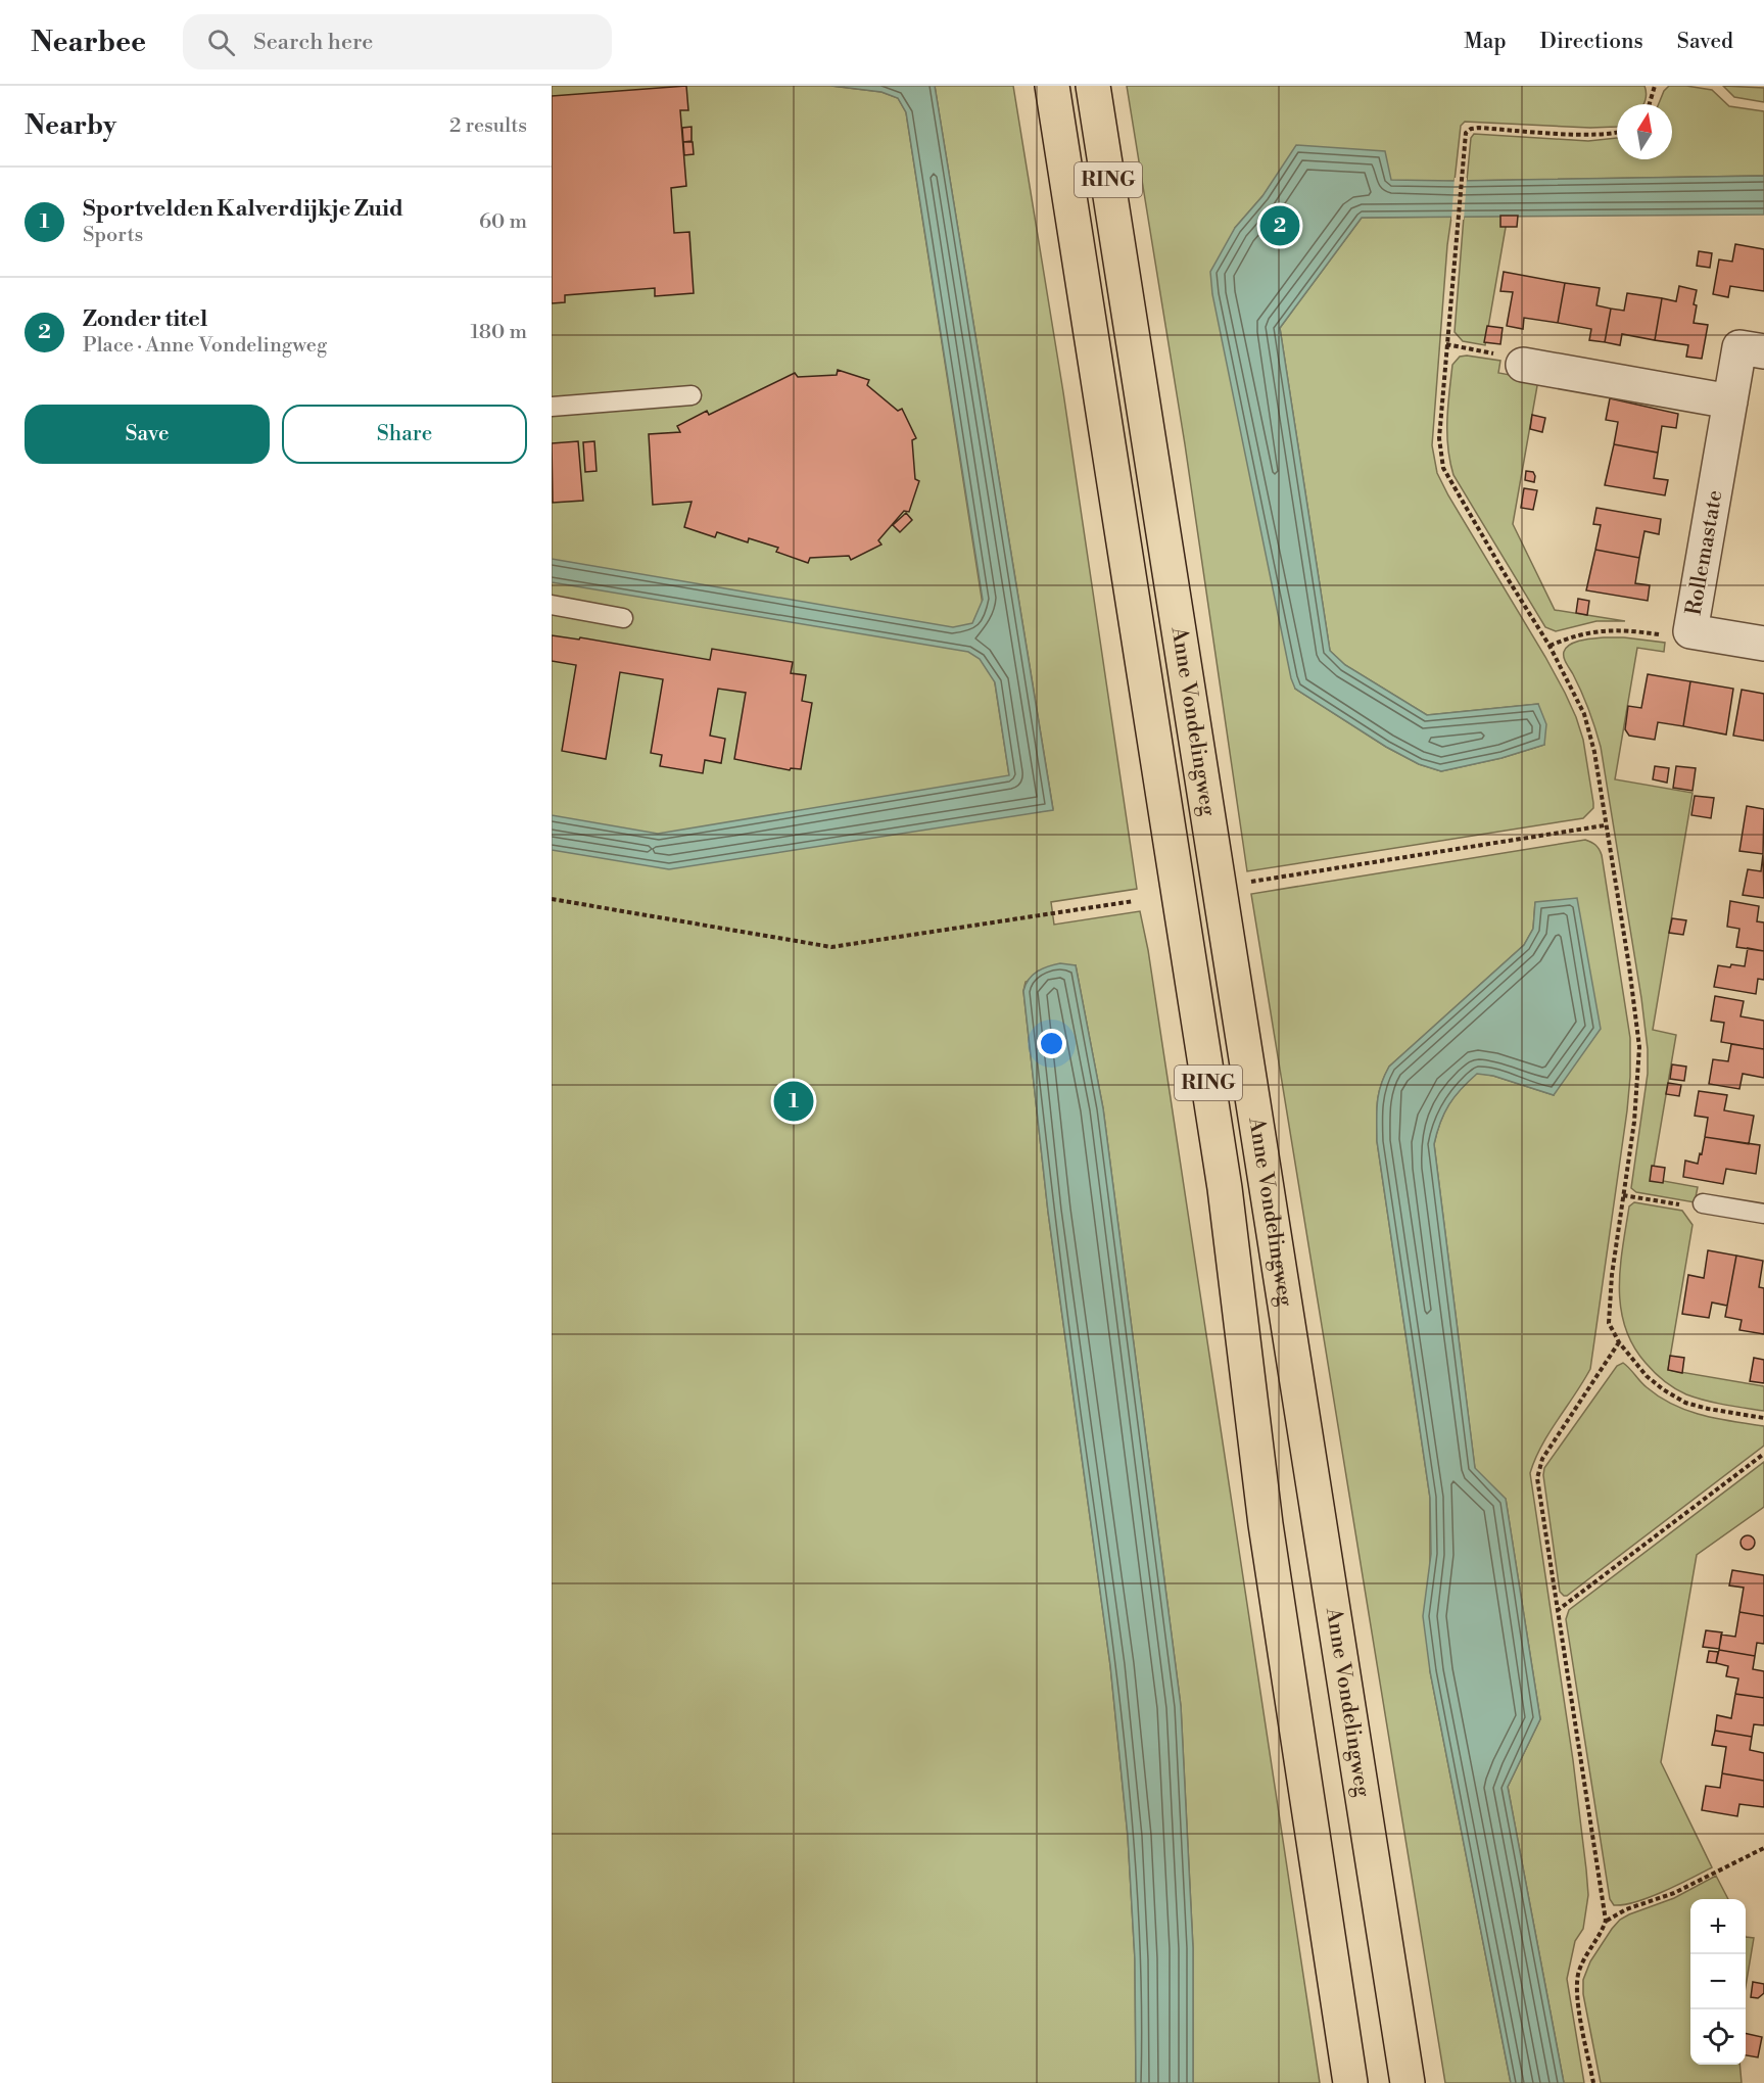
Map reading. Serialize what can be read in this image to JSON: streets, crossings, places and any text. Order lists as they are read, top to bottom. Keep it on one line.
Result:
{"streets":{"main road":["RING","Anne Vondelingweg"],"street":["Rollemastate"]},"north":"top","page":{"header":"Nearbee","search":"Search here","nav":["Map","Directions","Saved"],"heading":["Nearby","2 results"],"list":[{"mark":"1","name":"Sportvelden Kalverdijkje Zuid","note":"Sports","value":"60 m"},{"mark":"2","name":"Zonder titel","note":"Place · Anne Vondelingweg","value":"180 m"}],"pins":["2","1"],"buttons":["Save","Share"],"map_buttons":["+","−"]}}
